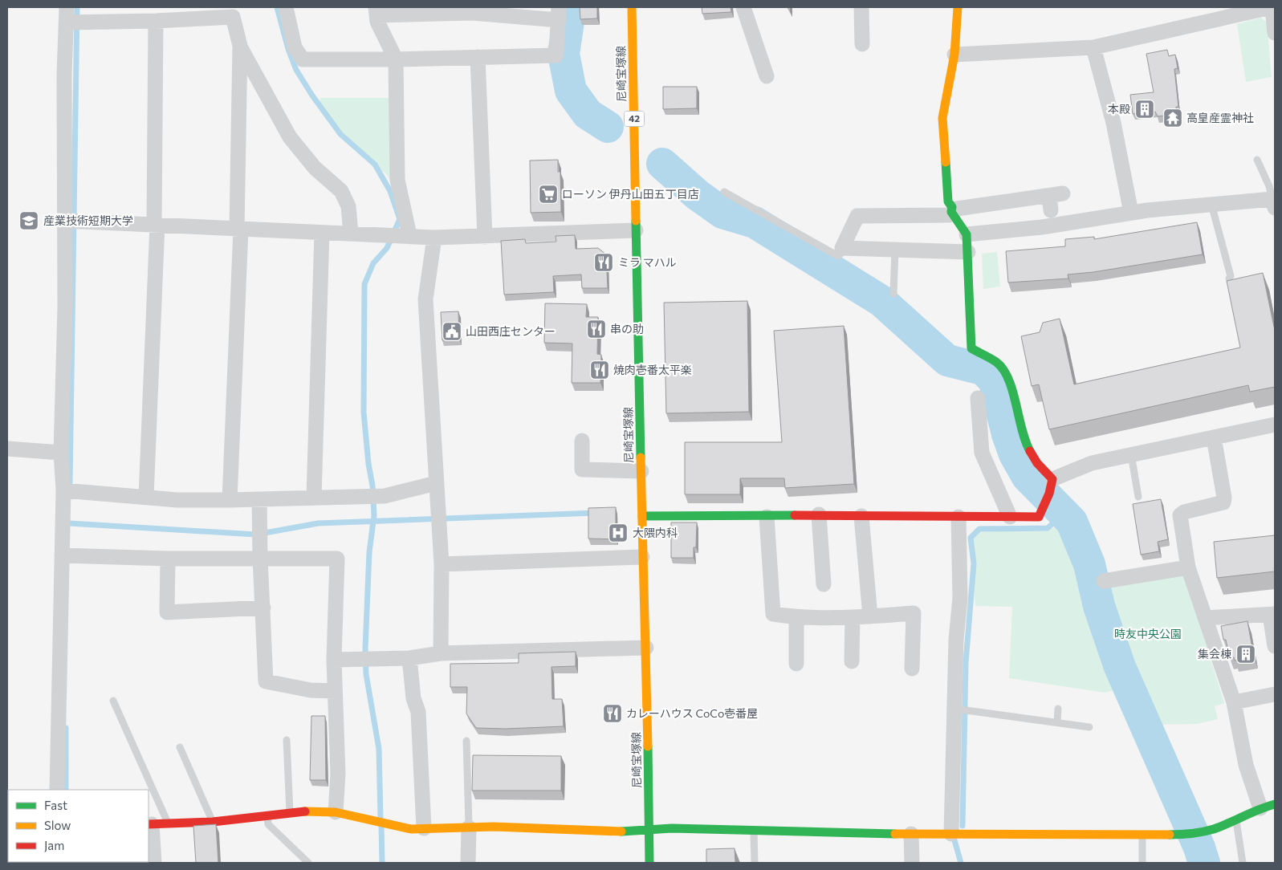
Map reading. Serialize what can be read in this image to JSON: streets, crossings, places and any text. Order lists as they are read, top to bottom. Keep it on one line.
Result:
{"streets":{"street":["尼崎宝塚線","42"]},"parks":["時友中央公園"],"places":{"building":["本殿","集会棟"],"temple":["高皇産霊神社"],"supermarket":["ローソン 伊丹山田五丁目店"],"school or university":["産業技術短期大学"],"restaurant":["ミラ マハル","串の助","焼肉壱番太平楽","カレーハウス CoCo壱番屋"],"public building":["山田西庄センター"],"hospital":["大隈内科"]},"legend":["Fast","Slow","Jam"]}
